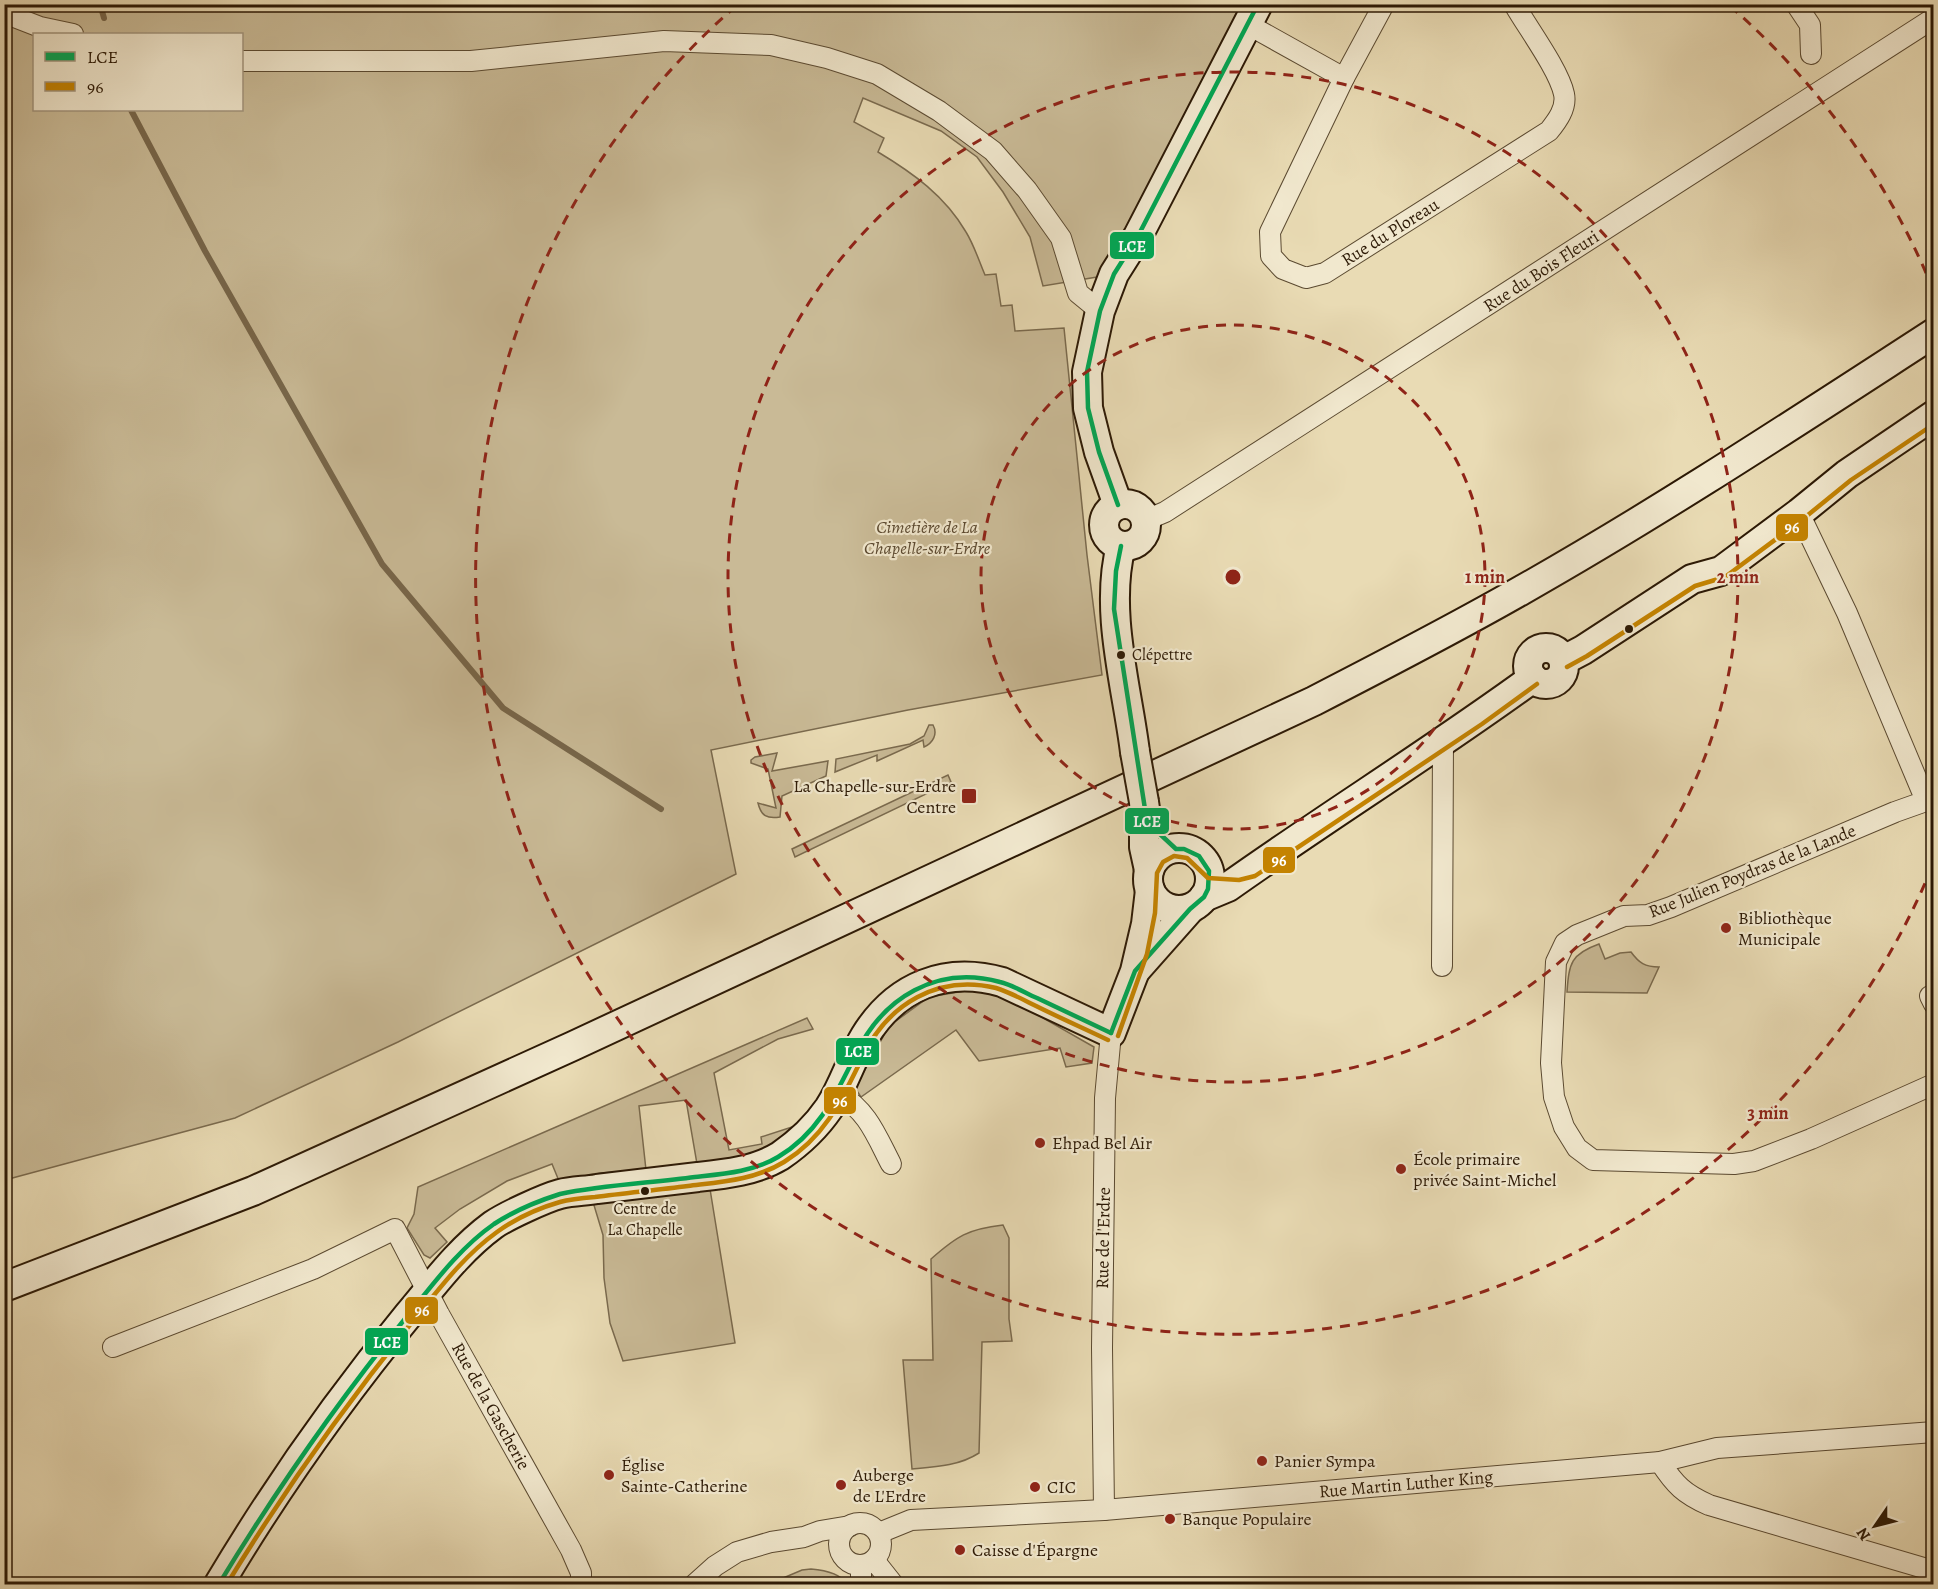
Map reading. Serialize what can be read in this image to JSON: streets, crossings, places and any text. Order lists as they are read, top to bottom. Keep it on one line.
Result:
{"streets":{"street":["Rue du Ploreau","Rue du Bois Fleuri","Rue Julien Poydras de la Lande","Rue de l'Erdre","Rue de la Gascherie","Rue Martin Luther King"]},"crossings":[["Rue du Bois Fleuri","Rue de l'Erdre"],["Rue de l'Erdre","Rue Martin Luther King"]],"parks":["Cimetière de La Chapelle-sur-Erdre"],"places":{"other":["Clépettre","Bibliothèque Municipale","Ehpad Bel Air","École primaire privée Saint-Michel","Centre de La Chapelle","Panier Sympa","Église Sainte-Catherine","Auberge de L'Erdre","CIC","Banque Populaire","Caisse d'Épargne"],"transit":["La Chapelle-sur-Erdre Centre"]},"lines":["transit line LCE","transit line 96"],"legend":["LCE","96"],"north":"bottom left","rings":["1 min","2 min","3 min"]}
